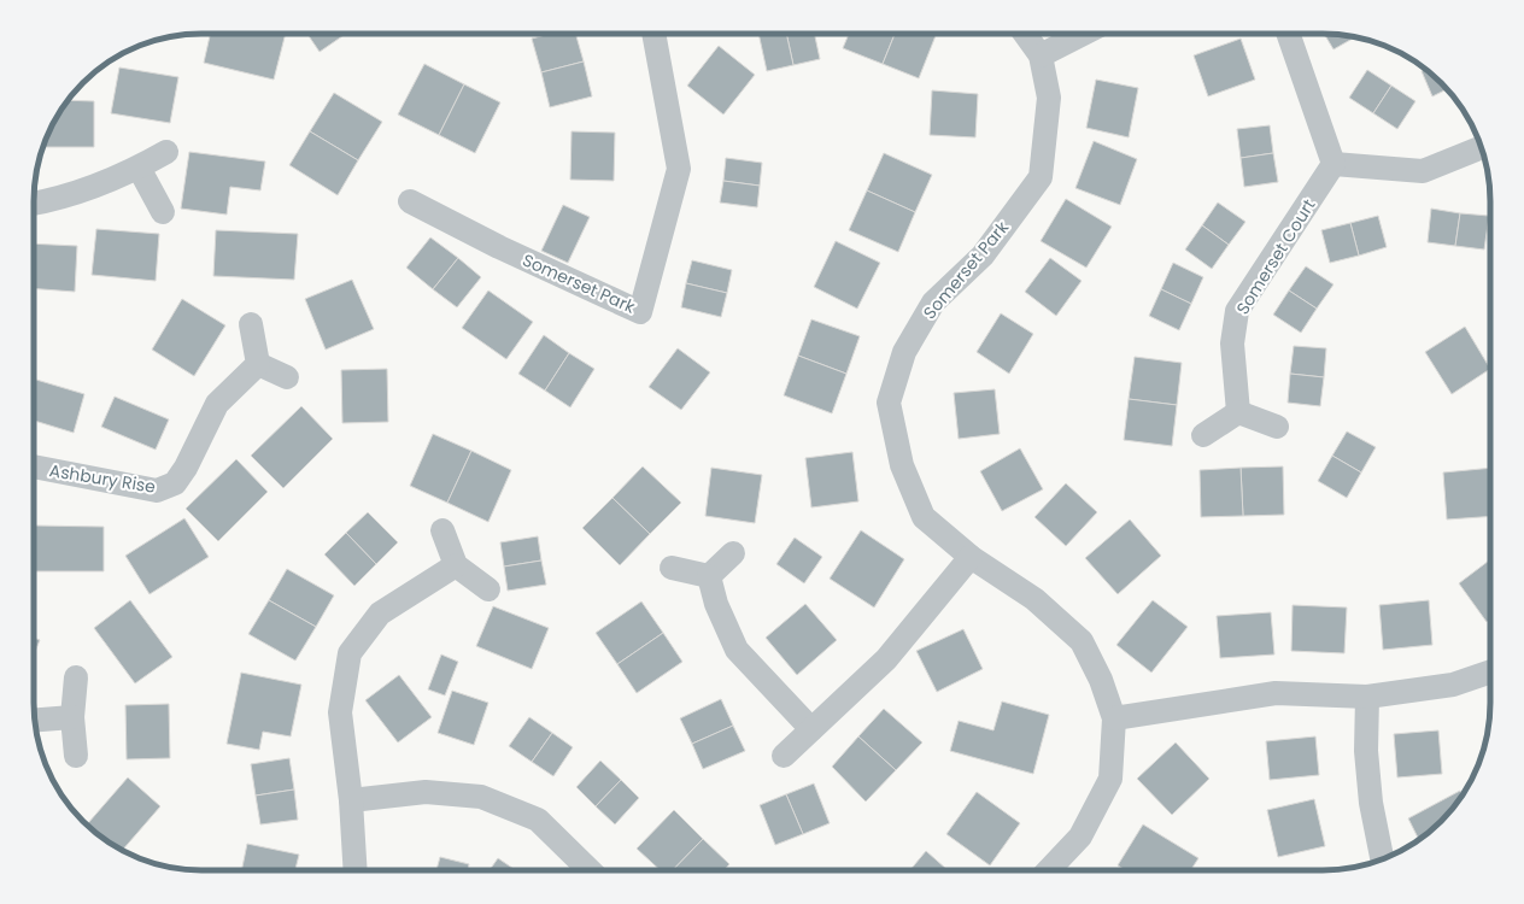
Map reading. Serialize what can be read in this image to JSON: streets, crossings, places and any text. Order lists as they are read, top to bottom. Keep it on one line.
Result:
{"streets":{"street":["Somerset Court","Somerset Park","Ashbury Rise"]}}
